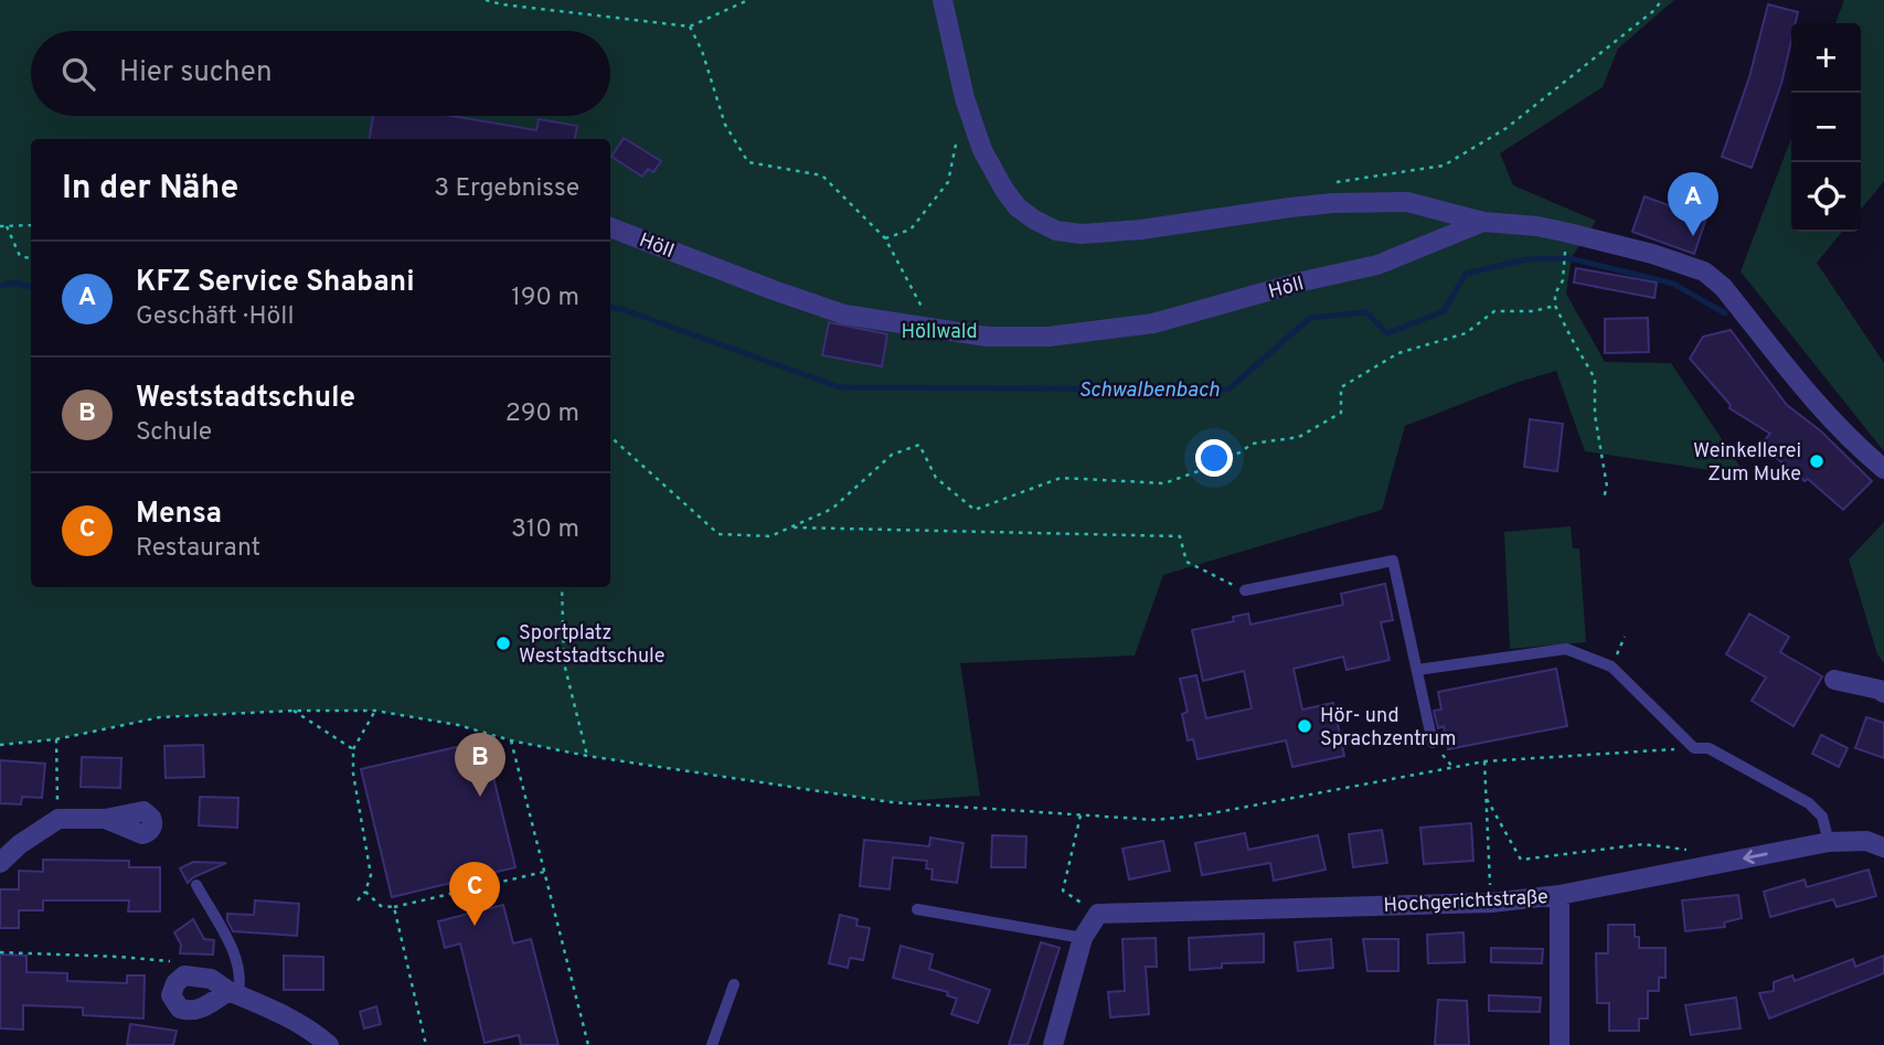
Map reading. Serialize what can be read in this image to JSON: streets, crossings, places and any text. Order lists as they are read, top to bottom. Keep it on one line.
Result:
{"streets":{"street":["Höll","Hochgerichtstraße"]},"water":["Schwalbenbach"],"parks":["Höllwald"],"places":["Weinkellerei Zum Muke","Sportplatz Weststadtschule","Hör- und Sprachzentrum"],"page":{"map_buttons":["+","−"],"search":"Hier suchen","heading":["In der Nähe","3 Ergebnisse"],"pins":["A","B","C"],"list":[{"mark":"A","name":"KFZ Service Shabani","note":"Geschäft · Höll","value":"190 m"},{"mark":"B","name":"Weststadtschule","note":"Schule","value":"290 m"},{"mark":"C","name":"Mensa","note":"Restaurant","value":"310 m"}]}}
